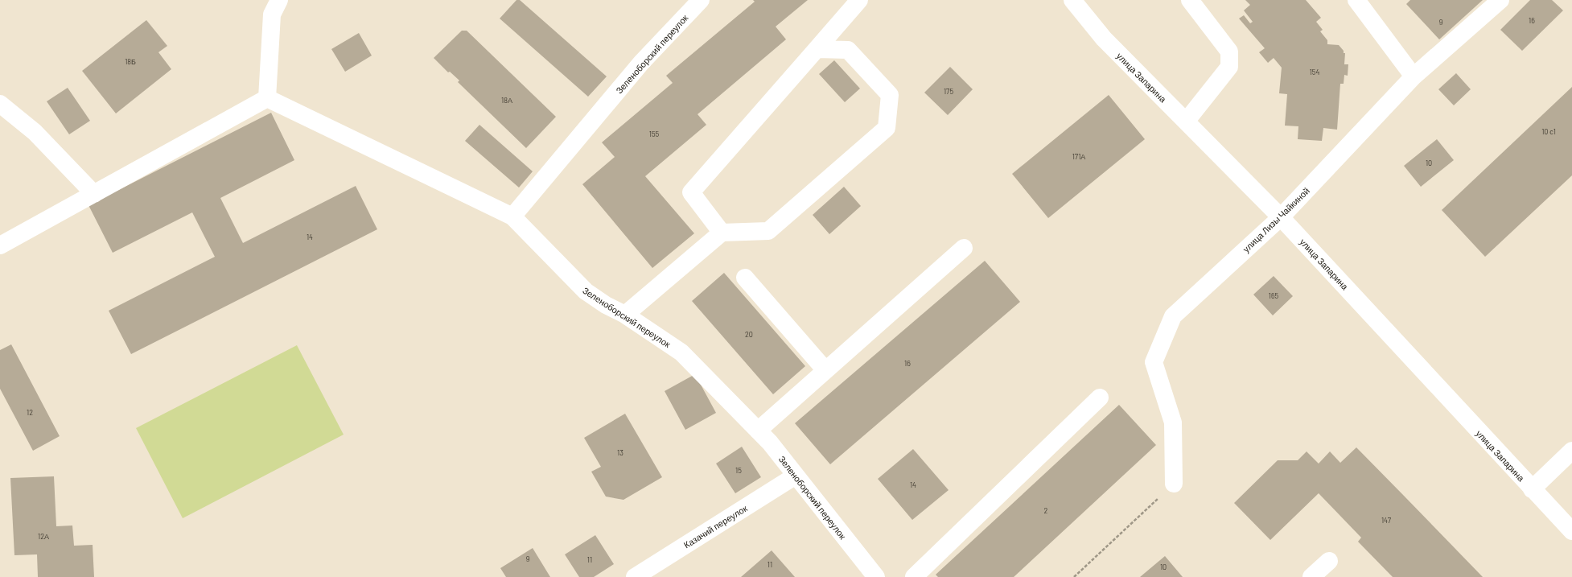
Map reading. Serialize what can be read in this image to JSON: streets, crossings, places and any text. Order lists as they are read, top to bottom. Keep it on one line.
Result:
{"streets":{"street":["Зеленоборский переулок","улица Запарина","улица Лизы Чайкиной","Казачий переулок"]},"crossings":[["Зеленоборский переулок","Казачий переулок"],["улица Запарина","улица Лизы Чайкиной"]],"house_numbers":["16","9","18Б","154","175","18А","10 с1","155","171А","10","14","165","20","16","12","13","15","14","2","147","12А","9","11","11","10"]}
